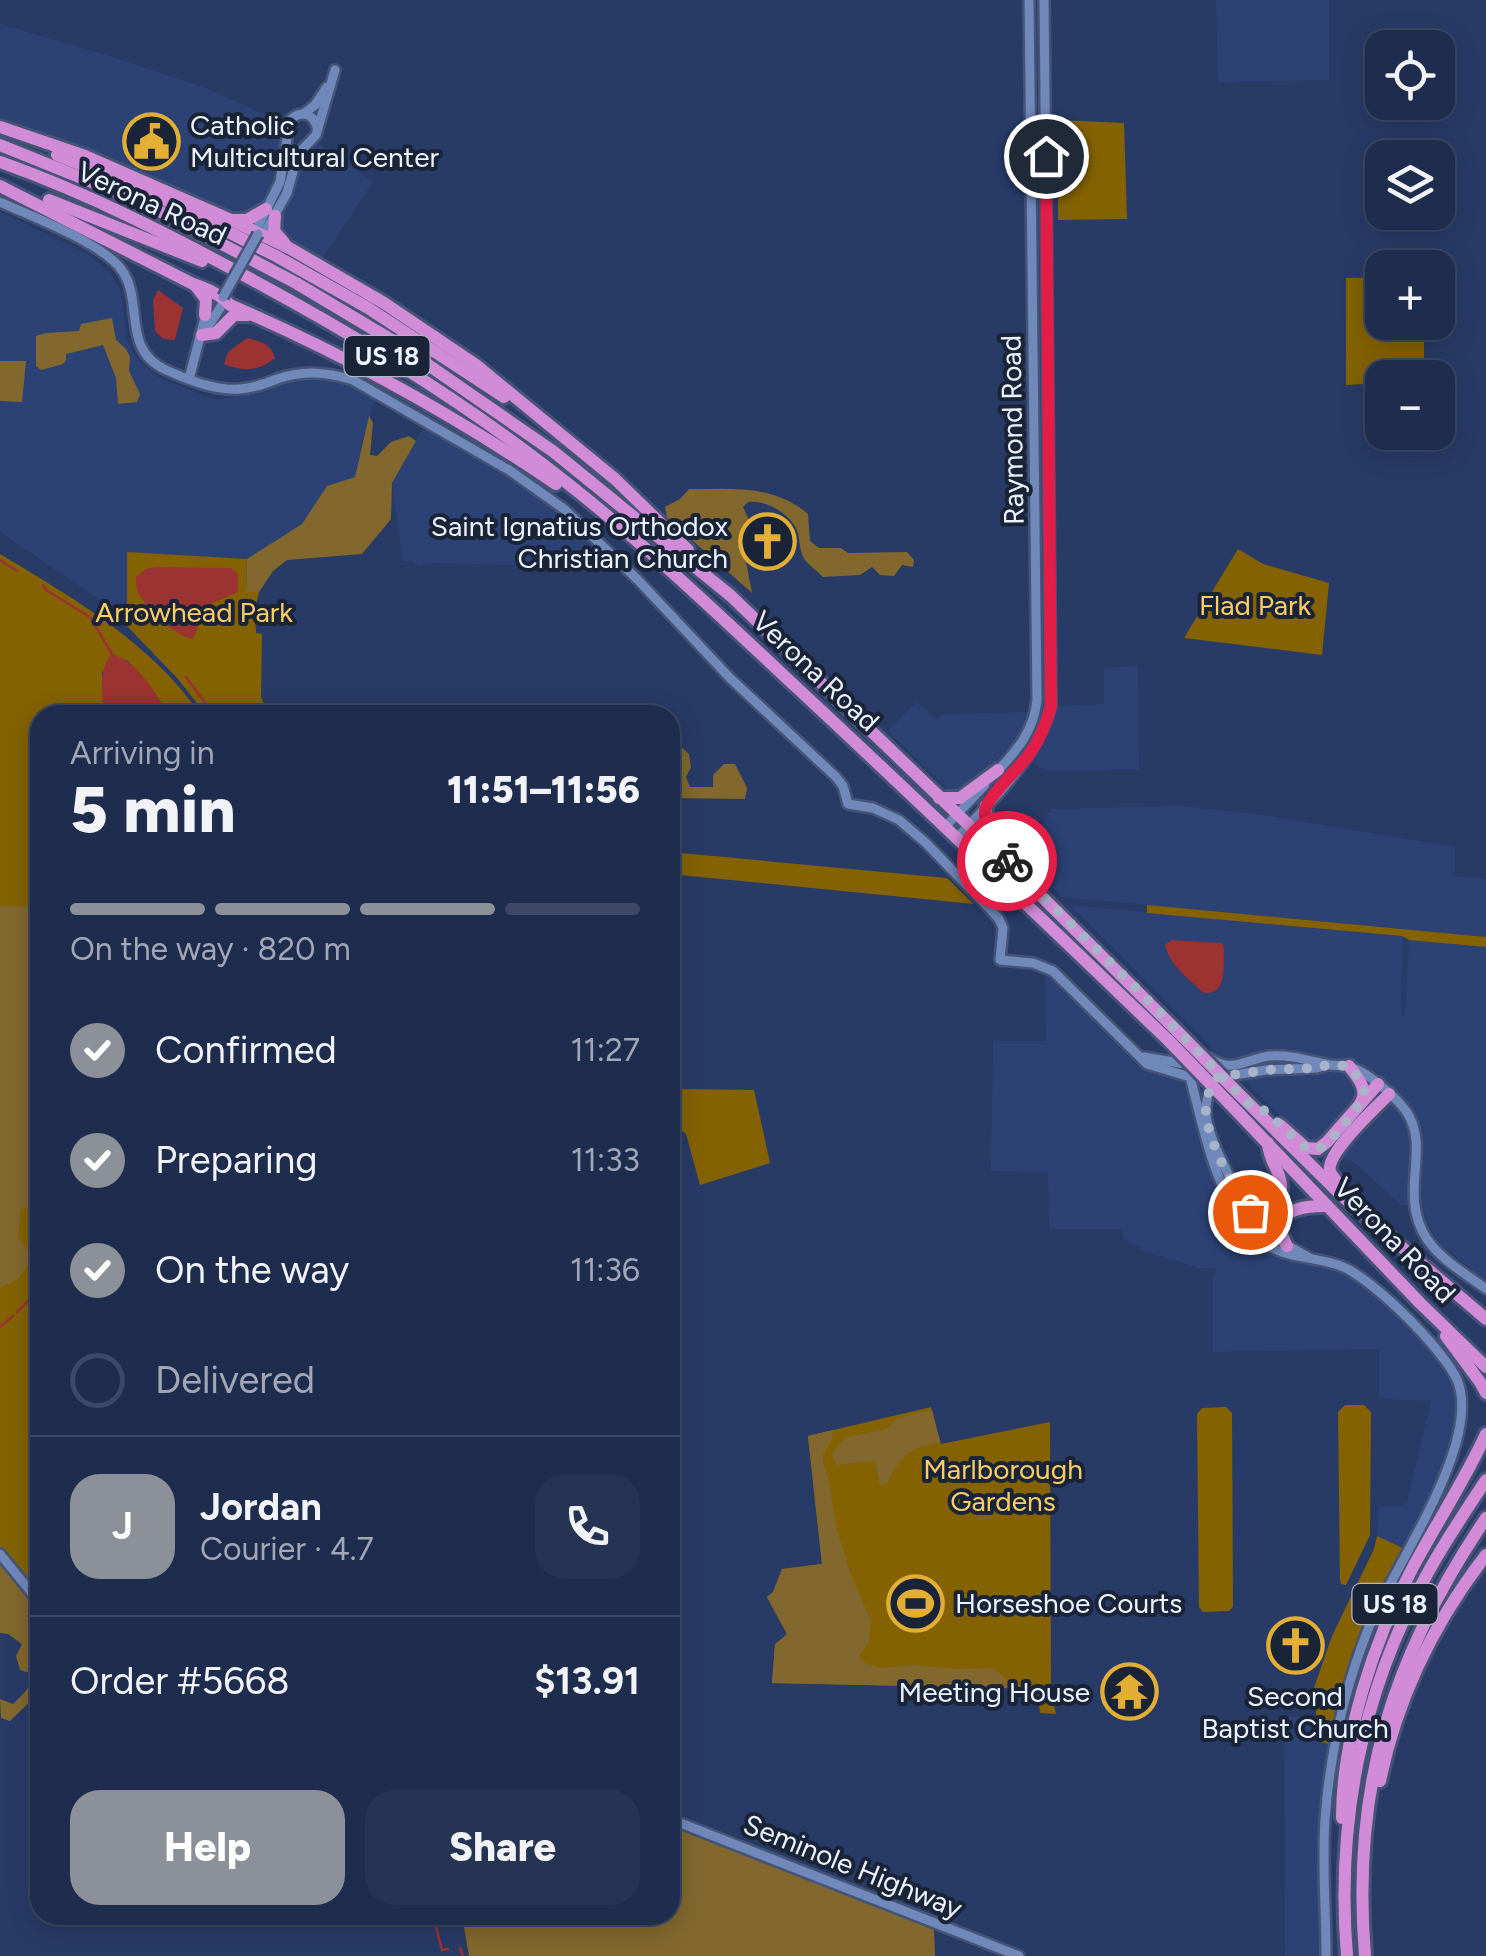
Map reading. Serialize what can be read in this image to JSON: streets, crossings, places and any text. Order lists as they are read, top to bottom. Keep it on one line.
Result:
{"streets":{"highway":["Verona Road","US 18"],"street":["Raymond Road","Seminole Highway"]},"crossings":[["Verona Road","US 18"],["Verona Road","Raymond Road"]],"parks":["Flad Park","Arrowhead Park","Marlborough Gardens"],"places":{"public building":["Catholic Multicultural Center"],"church":["Saint Ignatius Orthodox Christian Church","Second Baptist Church"],"sports":["Horseshoe Courts"],"temple":["Meeting House"]},"page":{"map_buttons":["+","−"],"heading":["5 min","Arriving in","11:51–11:56"],"panel":["Jordan","Courier · 4.7","Order #5668","$13.91"],"bar":"On the way · 820 m","list":[["Confirmed","11:27"],["Preparing","11:33"],["On the way","11:36"],"Delivered"],"round":"J","buttons":["Help","Share"]}}
